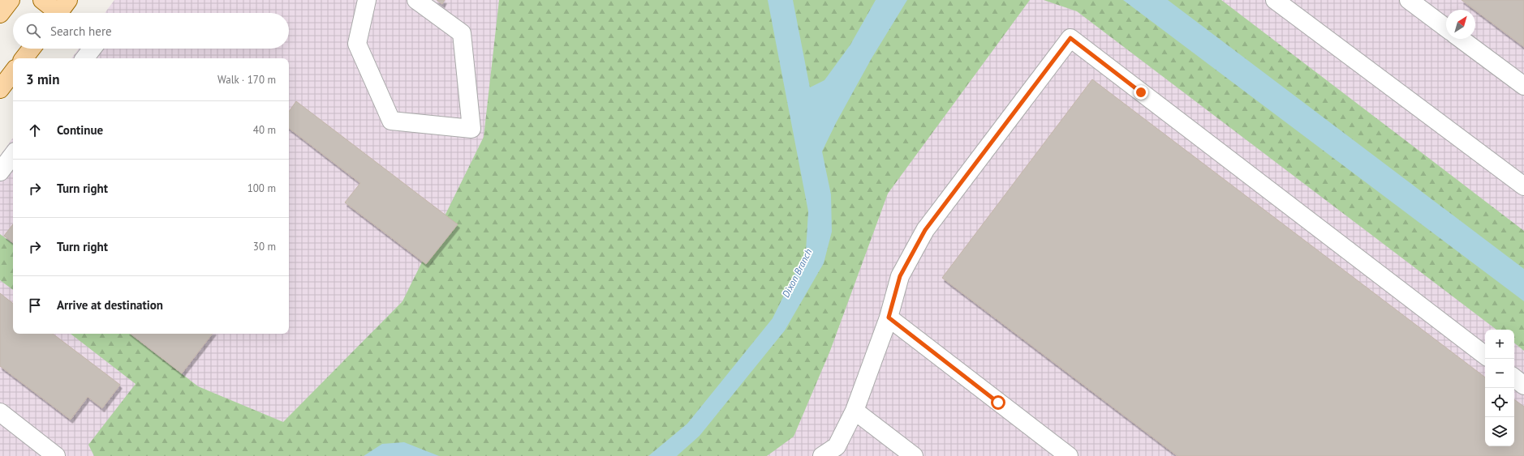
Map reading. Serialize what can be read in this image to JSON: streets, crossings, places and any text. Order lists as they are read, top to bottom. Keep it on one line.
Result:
{"water":["Dixon Branch"],"north":"top right","page":{"search":"Search here","heading":["3 min","Walk · 170 m"],"list":[["Continue","40 m"],["Turn right","100 m"],["Turn right","30 m"],"Arrive at destination"],"map_buttons":["+","−"]}}
